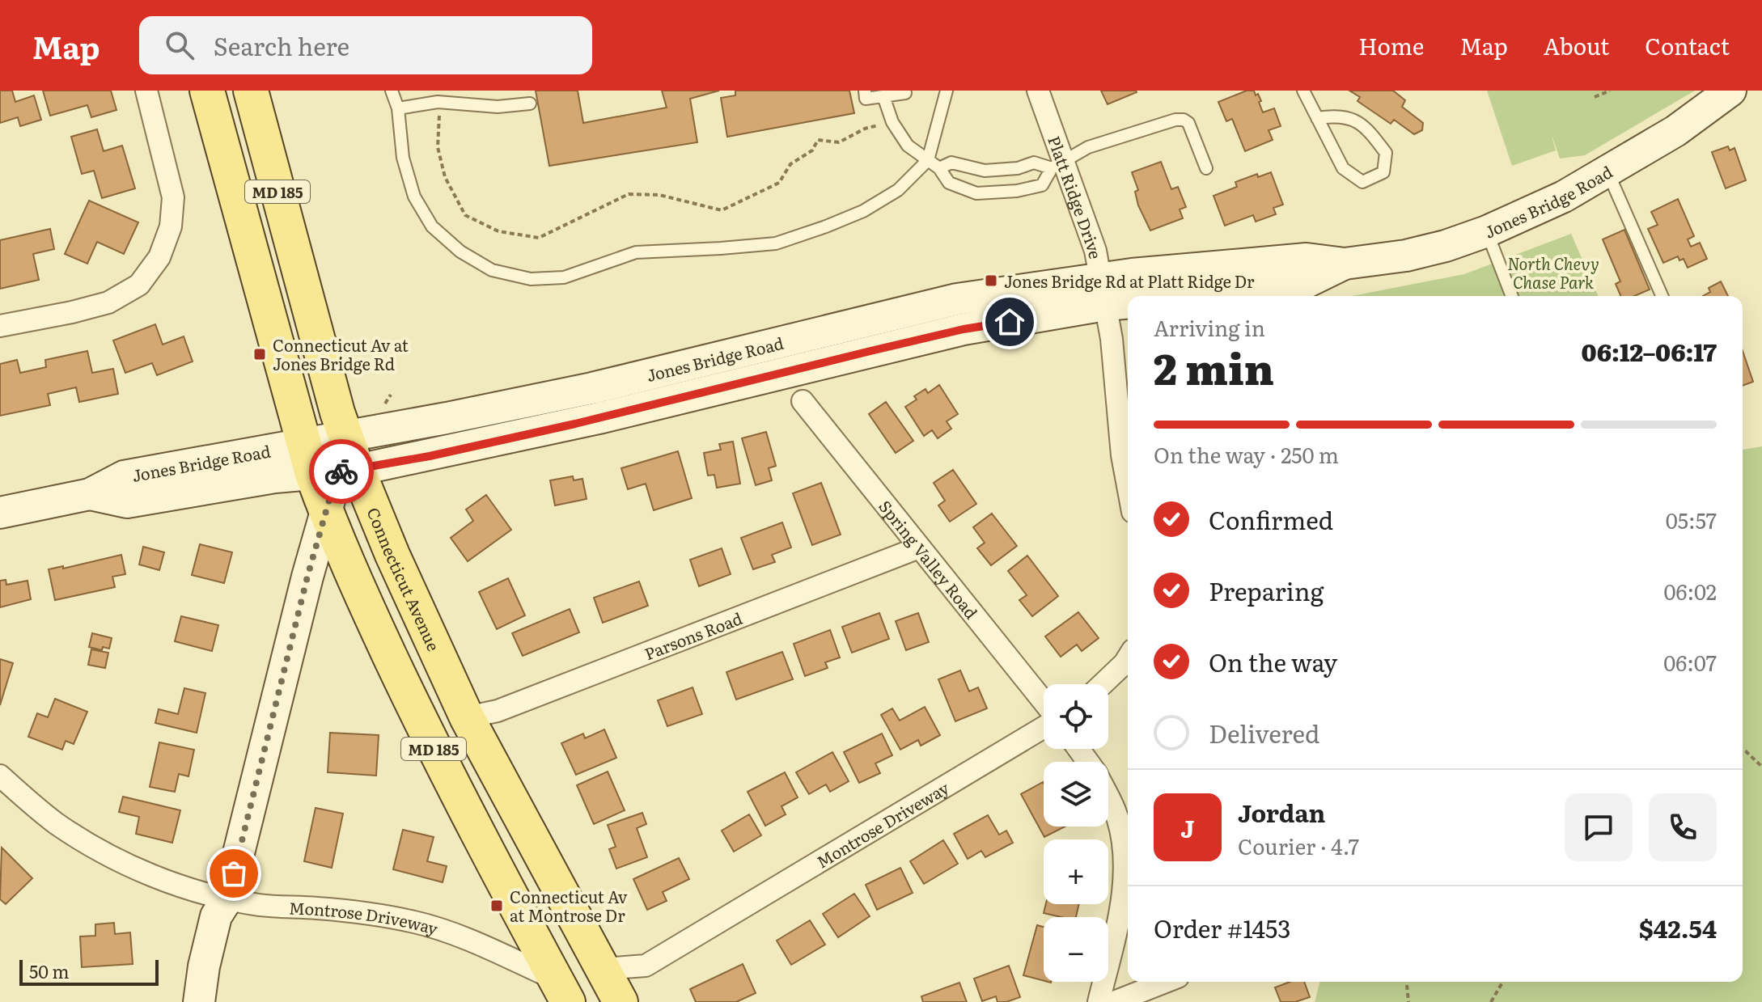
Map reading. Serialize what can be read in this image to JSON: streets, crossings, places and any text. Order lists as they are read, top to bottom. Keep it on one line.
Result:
{"streets":{"main road":["MD 185","Jones Bridge Road","Connecticut Avenue"],"street":["Platt Ridge Drive","Spring Valley Road","Parsons Road","Montrose Driveway"]},"crossings":[["Platt Ridge Drive","Jones Bridge Road"],["Jones Bridge Road","Connecticut Avenue"],["Spring Valley Road","Parsons Road"],["Connecticut Avenue","Parsons Road"],["Connecticut Avenue","Montrose Driveway"]],"parks":["North Chevy Chase Park"],"places":{"transit":["Jones Bridge Rd at Platt Ridge Dr","Connecticut Av at Jones Bridge Rd","Connecticut Av at Montrose Dr"]},"scale_bar":"50 m","page":{"header":"Map","search":"Search here","nav":["Home","Map","About","Contact"],"heading":["2 min","Arriving in","06:12–06:17"],"panel":["Jordan","Courier · 4.7","Order #1453","$42.54"],"bar":"On the way · 250 m","list":[["Confirmed","05:57"],["Preparing","06:02"],["On the way","06:07"],"Delivered"],"map_buttons":["+","−"],"round":"J","scale":"50 m"}}
